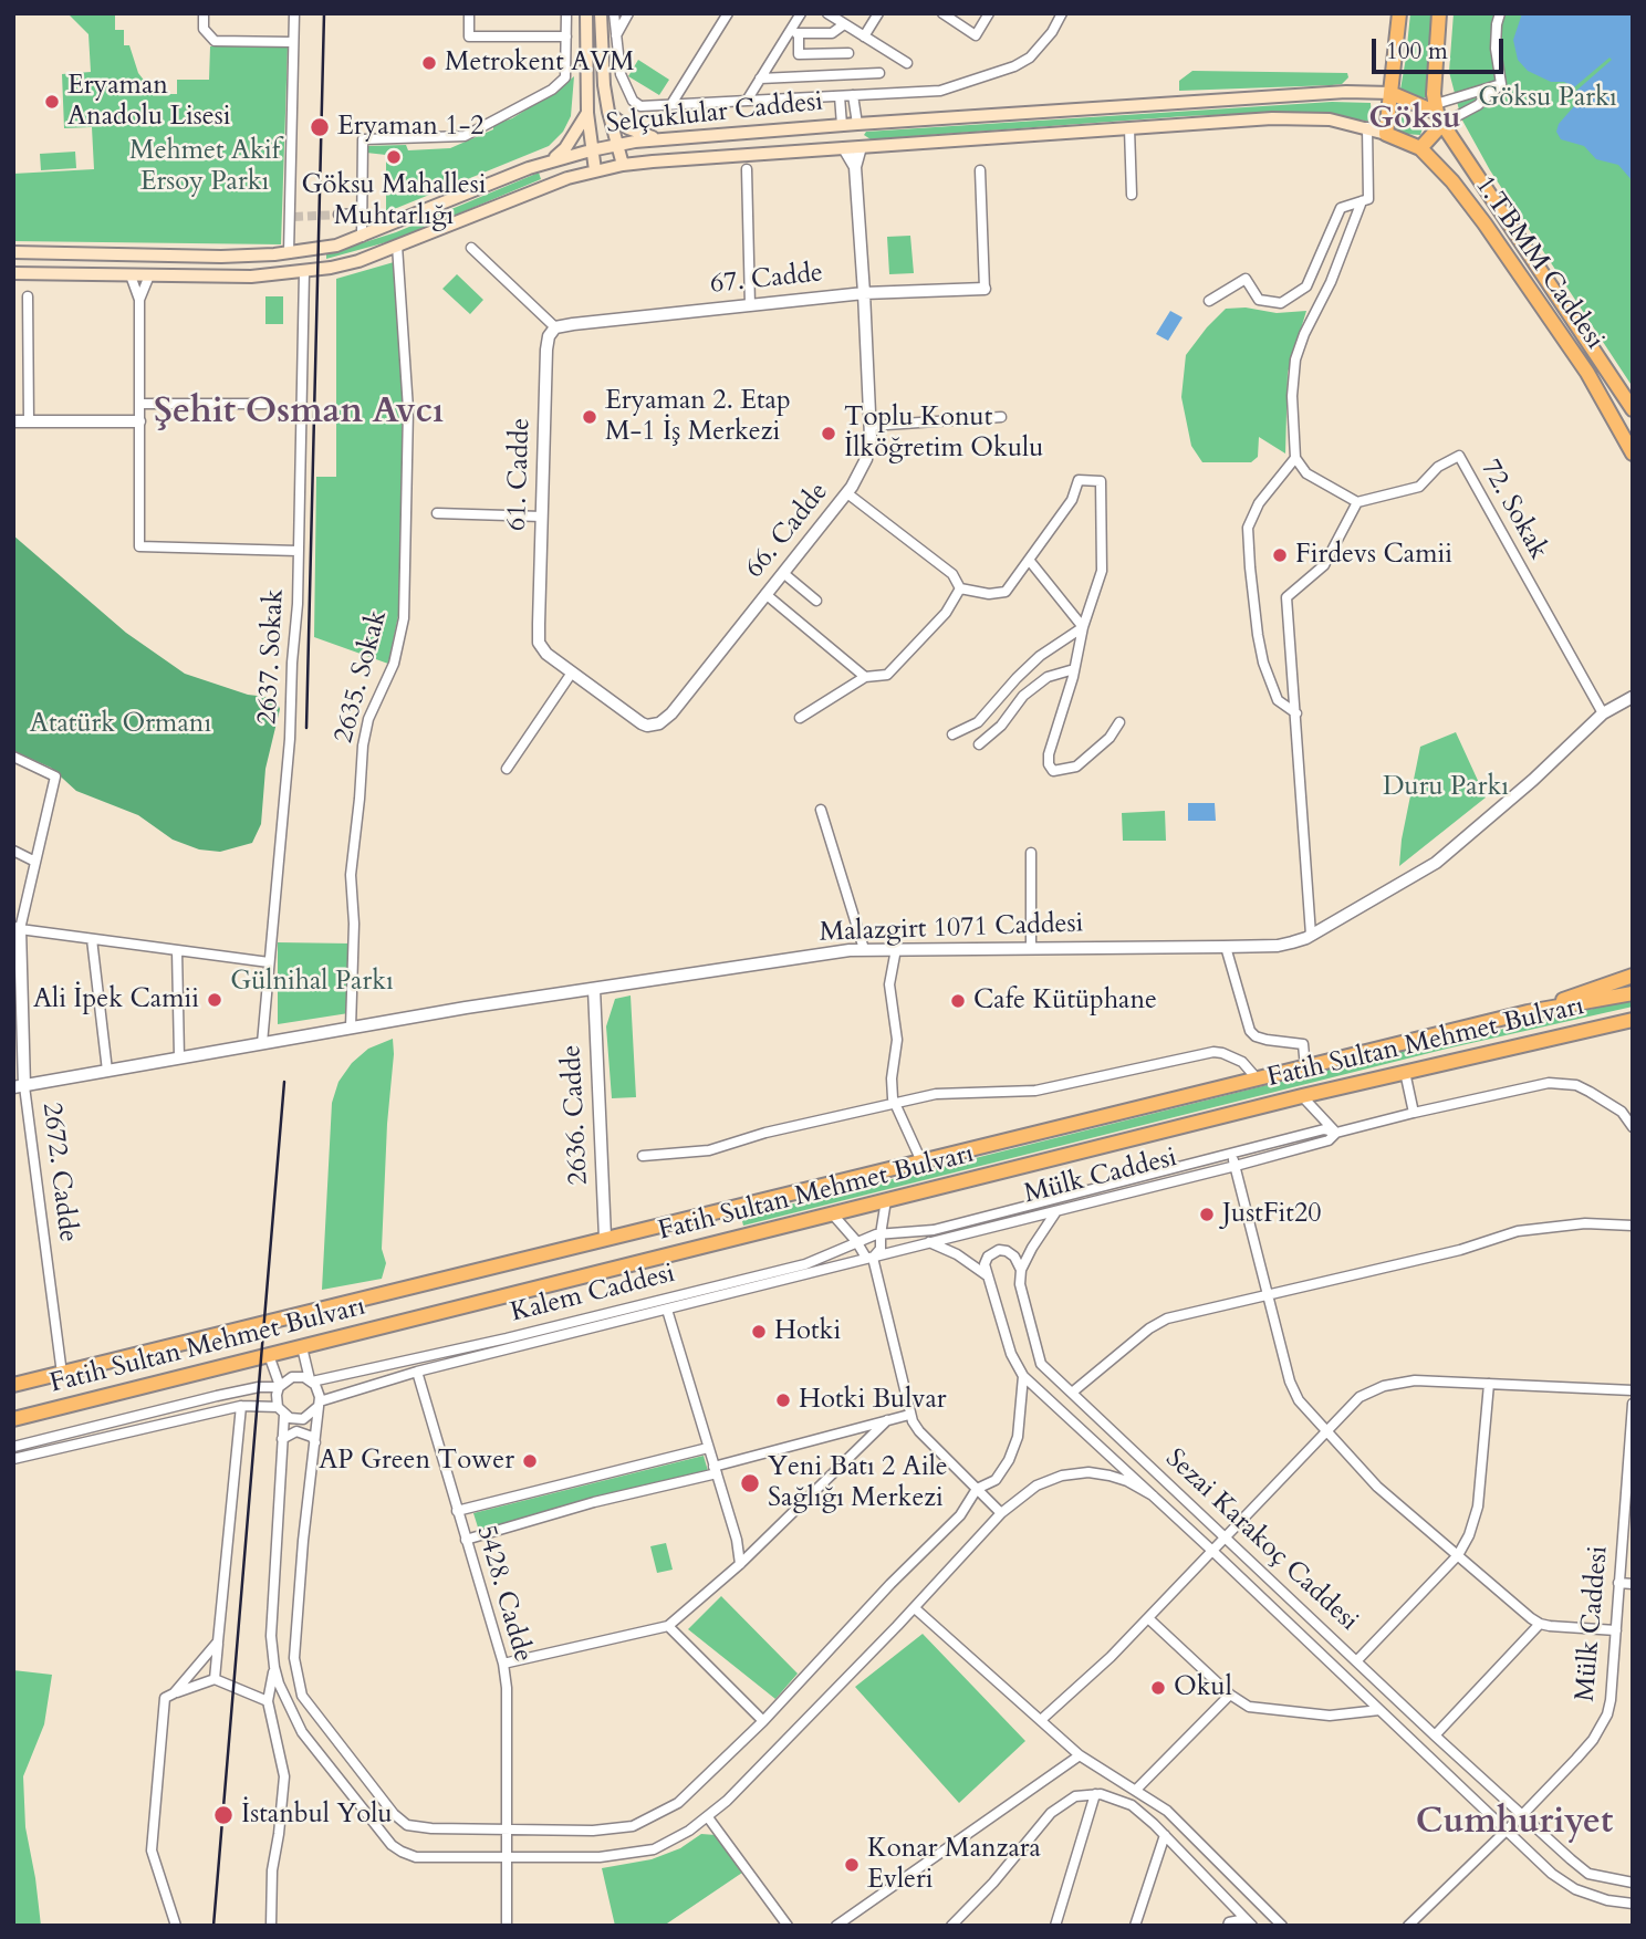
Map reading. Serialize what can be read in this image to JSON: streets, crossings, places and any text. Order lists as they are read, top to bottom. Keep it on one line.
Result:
{"streets":{"main road":["Selçuklular Caddesi","1.TBMM Caddesi","Fatih Sultan Mehmet Bulvarı"],"street":["67. Cadde","61. Cadde","72. Sokak","66. Cadde","2637. Sokak","2635. Sokak","Malazgirt 1071 Caddesi","2636. Cadde","2672. Cadde","Mülk Caddesi","Kalem Caddesi","Sezai Karakoç Caddesi","5428. Cadde"]},"crossings":[["Selçuklular Caddesi","66. Cadde"],["Selçuklular Caddesi","2637. Sokak"],["Selçuklular Caddesi","2635. Sokak"],["67. Cadde","61. Cadde"],["67. Cadde","66. Cadde"],["61. Cadde","66. Cadde"],["72. Sokak","Malazgirt 1071 Caddesi"],["2637. Sokak","Malazgirt 1071 Caddesi"],["2635. Sokak","Malazgirt 1071 Caddesi"],["Malazgirt 1071 Caddesi","2636. Cadde"],["Malazgirt 1071 Caddesi","2672. Cadde"],["Fatih Sultan Mehmet Bulvarı","2636. Cadde"],["Fatih Sultan Mehmet Bulvarı","2672. Cadde"],["Mülk Caddesi","Kalem Caddesi"],["Mülk Caddesi","Sezai Karakoç Caddesi"],["Kalem Caddesi","5428. Cadde"]],"districts":["Göksu","Şehit Osman Avcı","Cumhuriyet"],"parks":["Göksu Parkı","Mehmet Akif Ersoy Parkı","Atatürk Ormanı","Duru Parkı","Gülnihal Parkı"],"places":["Metrokent AVM","Eryaman Anadolu Lisesi","Eryaman 1-2","Göksu Mahallesi Muhtarlığı","Eryaman 2. Etap M-1 İş Merkezi","Toplu Konut İlköğretim Okulu","Firdevs Camii","Ali İpek Camii","Cafe Kütüphane","JustFit20","Hotki","Hotki Bulvar","AP Green Tower","Yeni Batı 2 Aile Sağlığı Merkezi","Okul","İstanbul Yolu","Konar Manzara Evleri"],"scale_bar":"100 m"}
